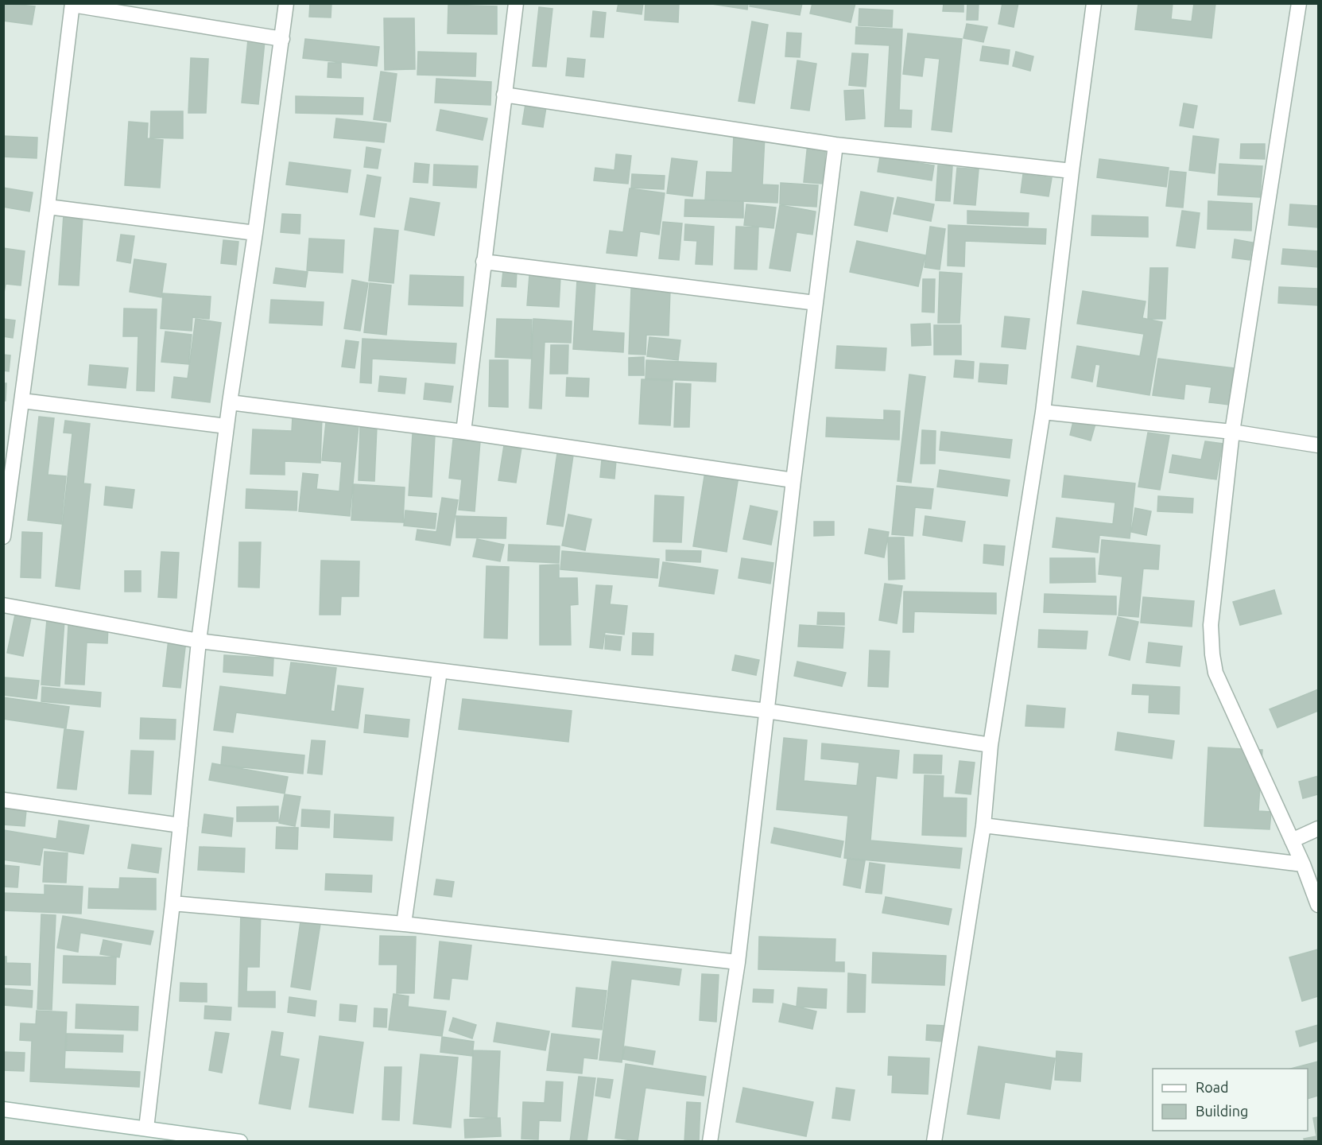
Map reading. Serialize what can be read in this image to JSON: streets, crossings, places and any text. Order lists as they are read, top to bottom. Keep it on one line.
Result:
{"legend":["Road","Building"]}
